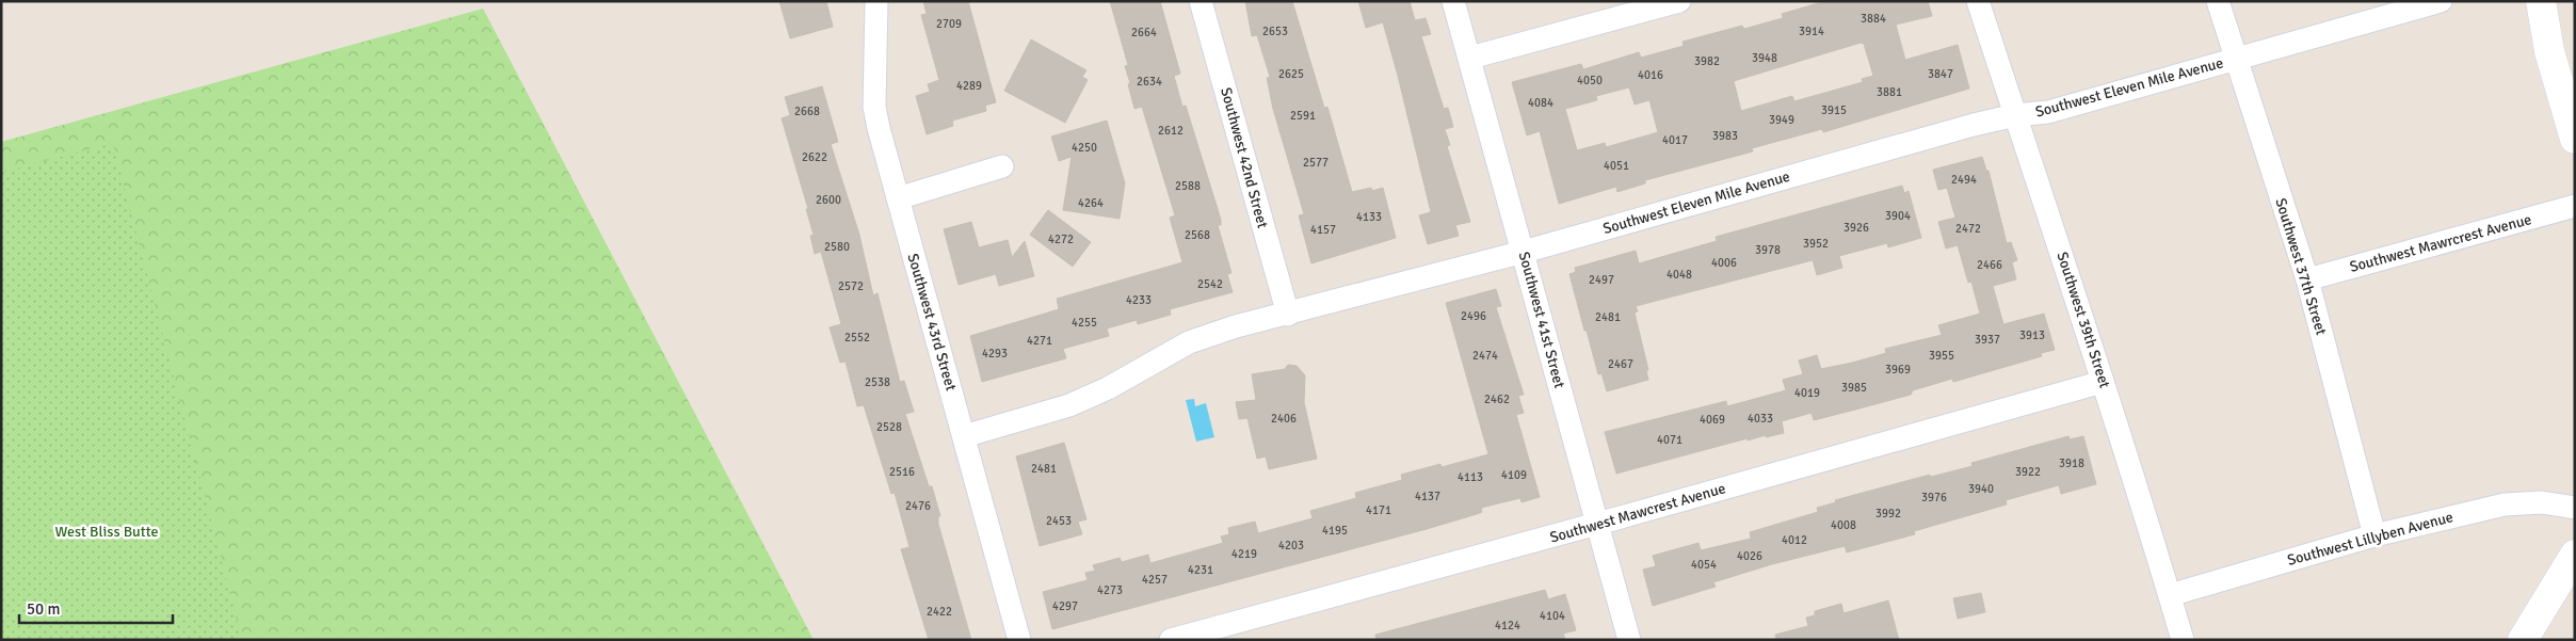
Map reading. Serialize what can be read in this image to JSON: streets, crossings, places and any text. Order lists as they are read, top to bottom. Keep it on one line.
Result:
{"streets":{"street":["Southwest Eleven Mile Avenue","Southwest 42nd Street","Southwest Mawrcrest Avenue","Southwest 37th Street","Southwest 41st Street","Southwest 39th Street","Southwest 43rd Street","Southwest Mawcrest Avenue","Southwest Lillyben Avenue"]},"crossings":[["Southwest Eleven Mile Avenue","Southwest 42nd Street"],["Southwest Eleven Mile Avenue","Southwest 37th Street"],["Southwest Eleven Mile Avenue","Southwest 41st Street"],["Southwest Eleven Mile Avenue","Southwest 39th Street"],["Southwest Eleven Mile Avenue","Southwest 43rd Street"],["Southwest Mawrcrest Avenue","Southwest 37th Street"],["Southwest 37th Street","Southwest Lillyben Avenue"],["Southwest 41st Street","Southwest Mawcrest Avenue"],["Southwest 39th Street","Southwest Mawcrest Avenue"],["Southwest 39th Street","Southwest Lillyben Avenue"]],"parks":["West Bliss Butte"],"house_numbers":["3884","2709","2653","3914","2664","3948","3982","2625","3847","4016","4050","2634","4289","3881","4084","3915","2668","2591","3949","2612","3983","4017","4250","2622","2577","4051","2494","2588","2600","4264","3904","4133","3926","2472","4157","2568","4272","3952","2580","3978","4006","2466","4048","2497","2542","2572","4233","2496","2481","4255","3913","2552","3937","4271","4293","2474","3955","2467","3969","2538","3985","4019","2462","2406","4033","4069","2528","4071","3918","2481","2516","3922","4109","4113","3940","4137","3976","2476","4171","3992","2453","4008","4195","4012","4203","4219","4026","4054","4231","4257","4273","4297","2422","4104","4124"],"scale_bar":"50 m"}
